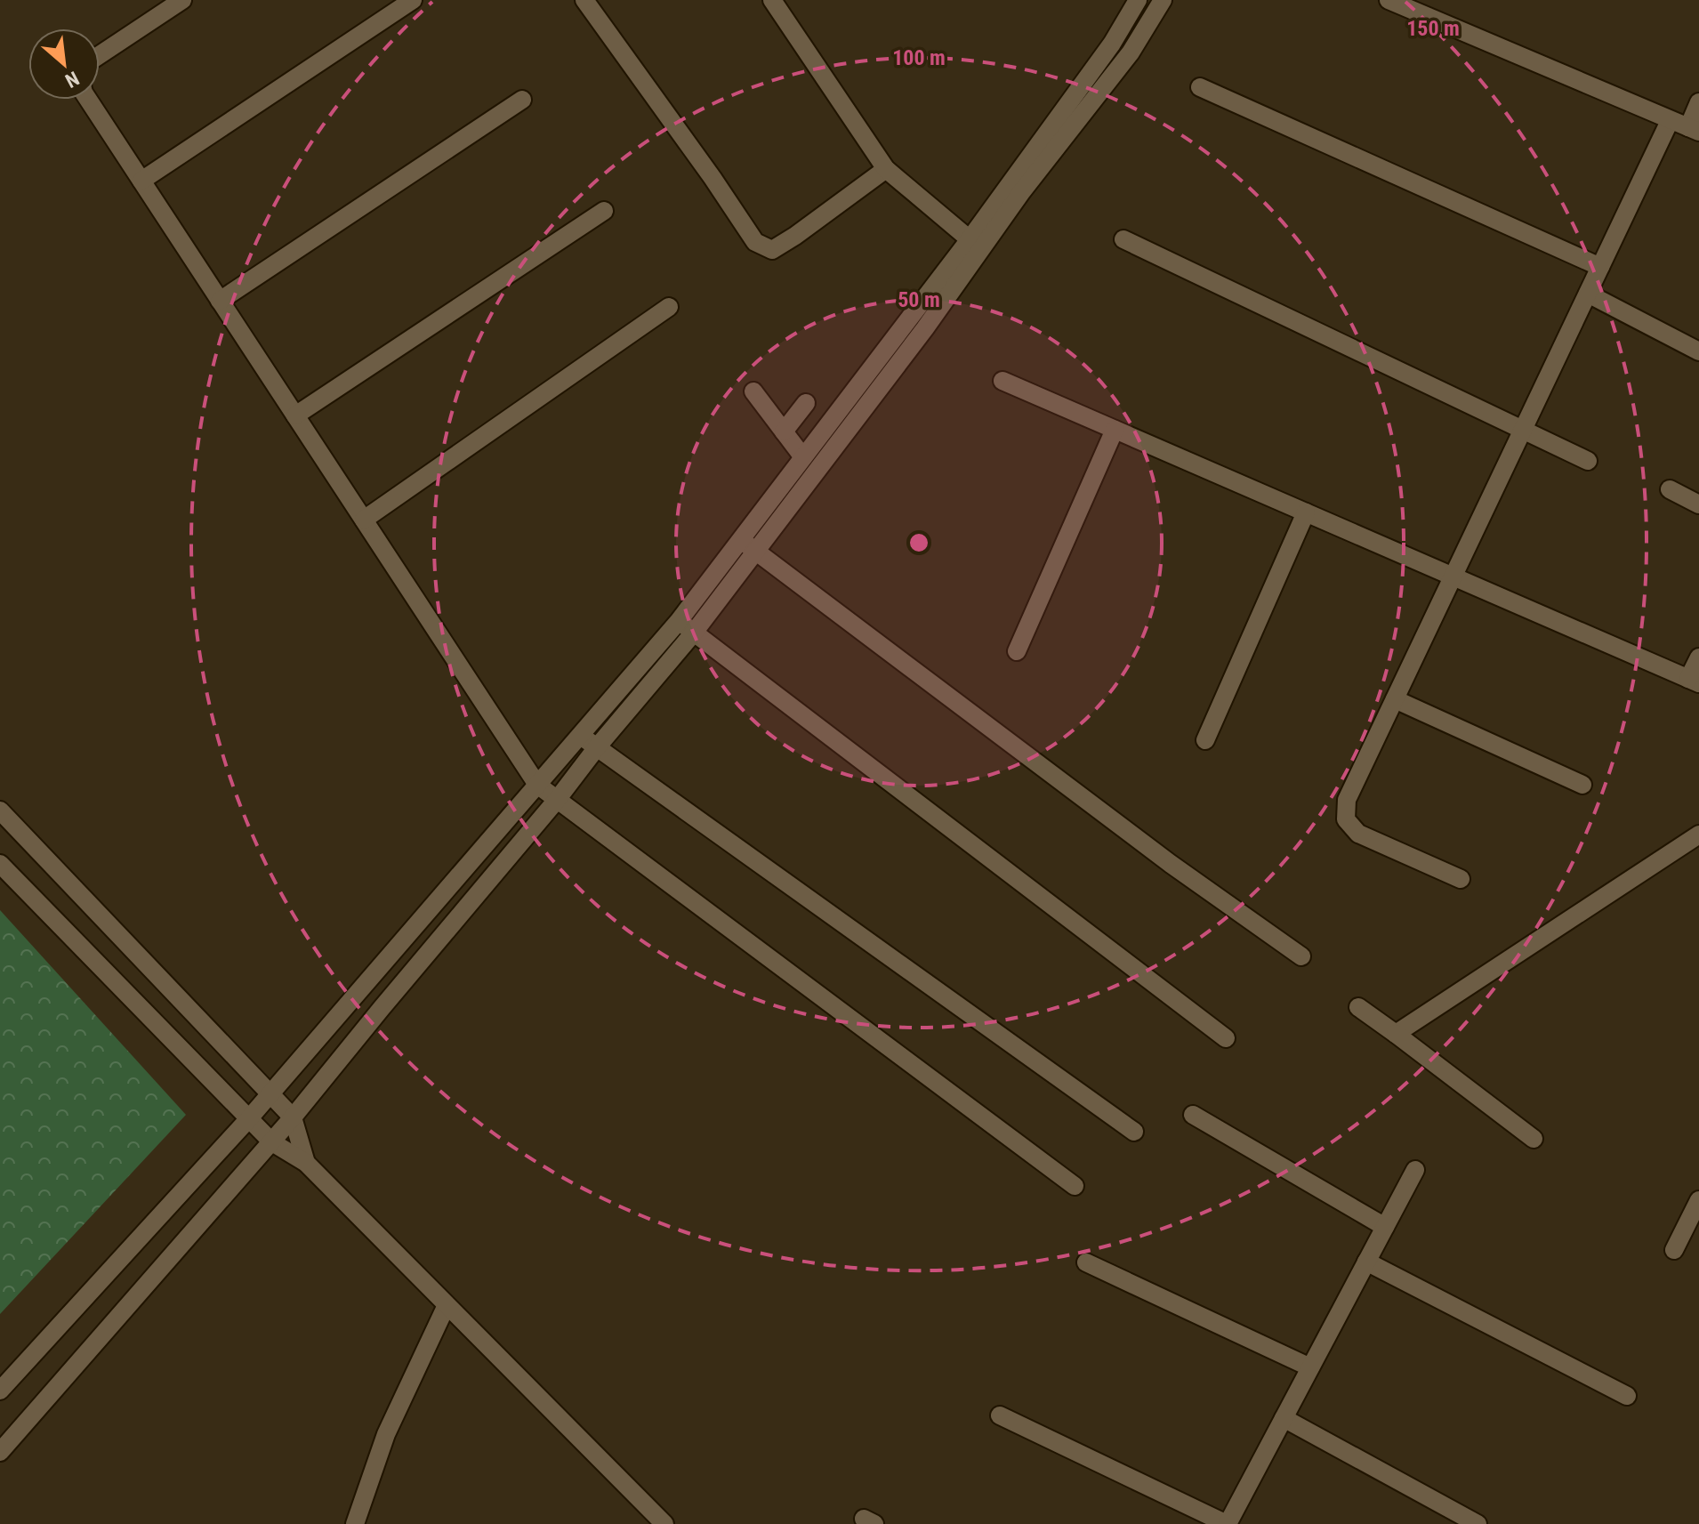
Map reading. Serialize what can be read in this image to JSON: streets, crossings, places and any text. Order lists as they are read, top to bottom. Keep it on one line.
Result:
{"north":"bottom right","rings":["150 m","100 m","50 m"]}
